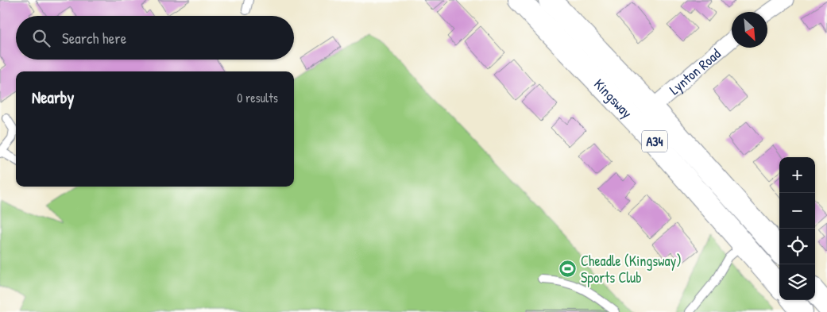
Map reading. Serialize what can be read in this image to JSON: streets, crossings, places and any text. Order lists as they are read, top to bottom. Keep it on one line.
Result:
{"streets":{"highway":["Kingsway","A34"],"street":["Lynton Road"]},"crossings":[["Lynton Road","Kingsway"]],"places":{"sports":["Cheadle (Kingsway) Sports Club"]},"north":"bottom right","page":{"search":"Search here","heading":["Nearby","0 results"],"map_buttons":["+","−"]}}
